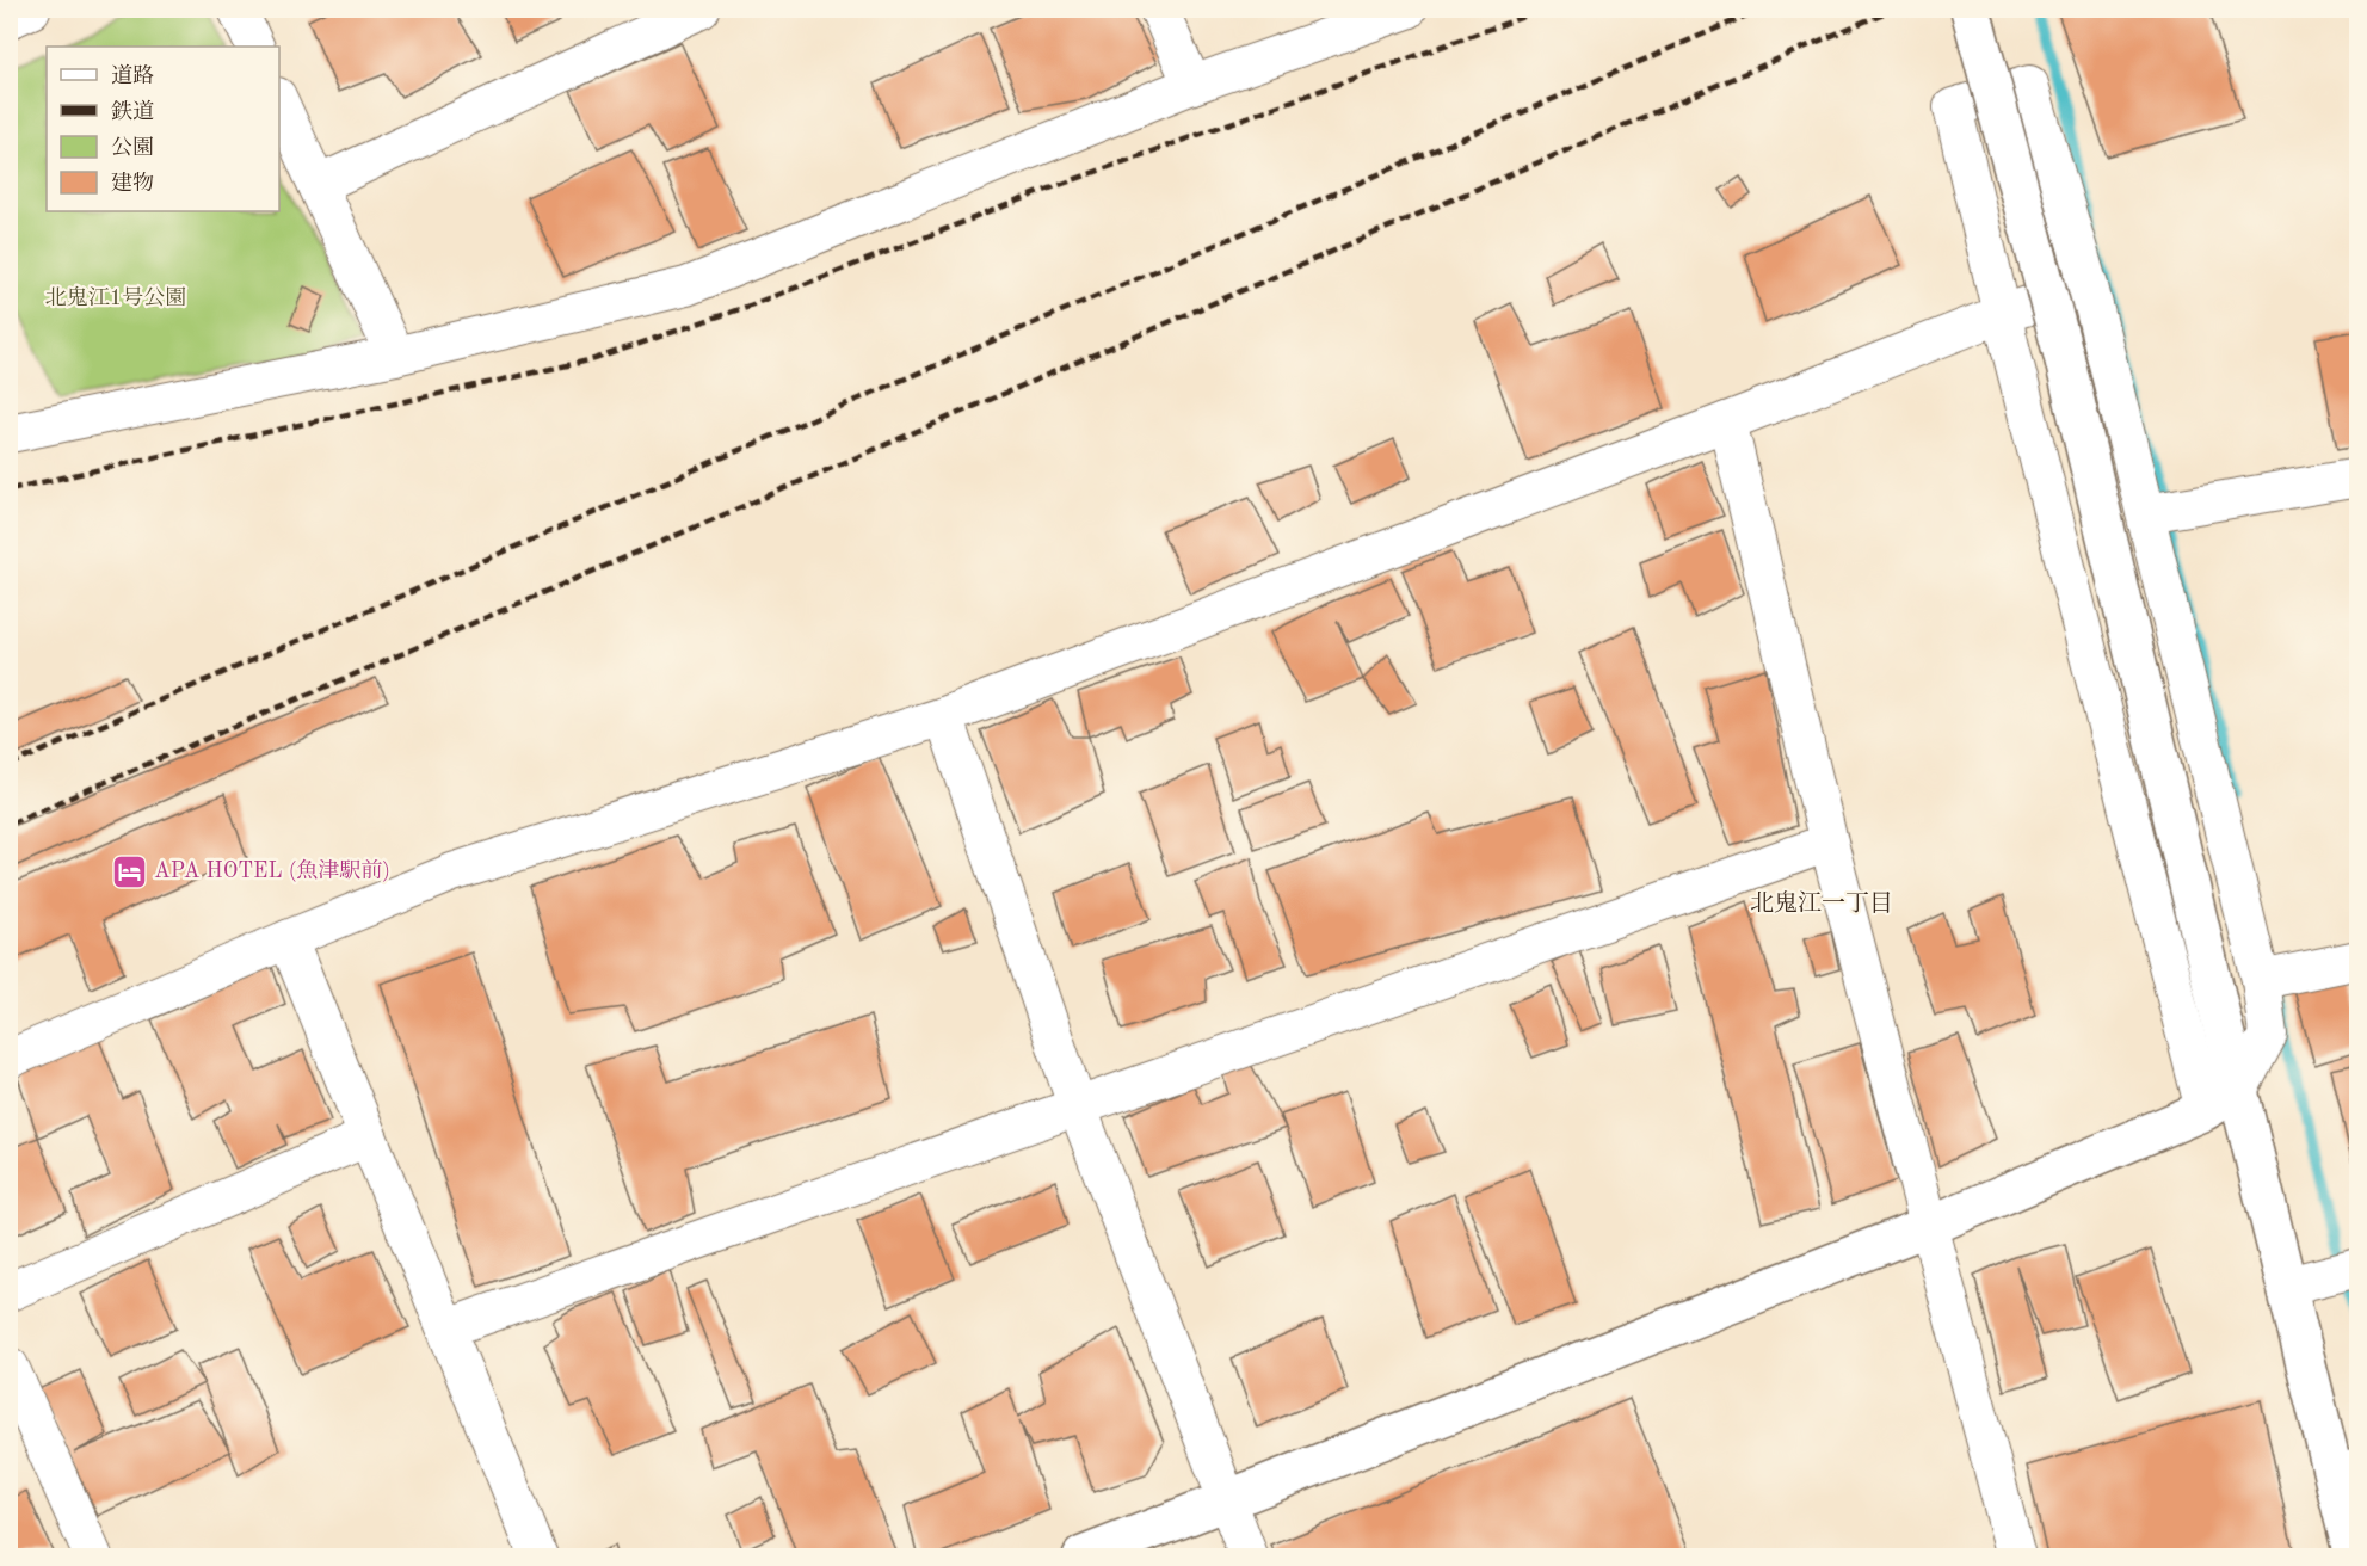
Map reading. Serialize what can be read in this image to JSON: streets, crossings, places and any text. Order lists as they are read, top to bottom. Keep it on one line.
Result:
{"districts":["北鬼江一丁目"],"parks":["北鬼江1号公園"],"places":{"hotel":["APA HOTEL (魚津駅前)"]},"legend":["道路","鉄道","公園","建物"]}
